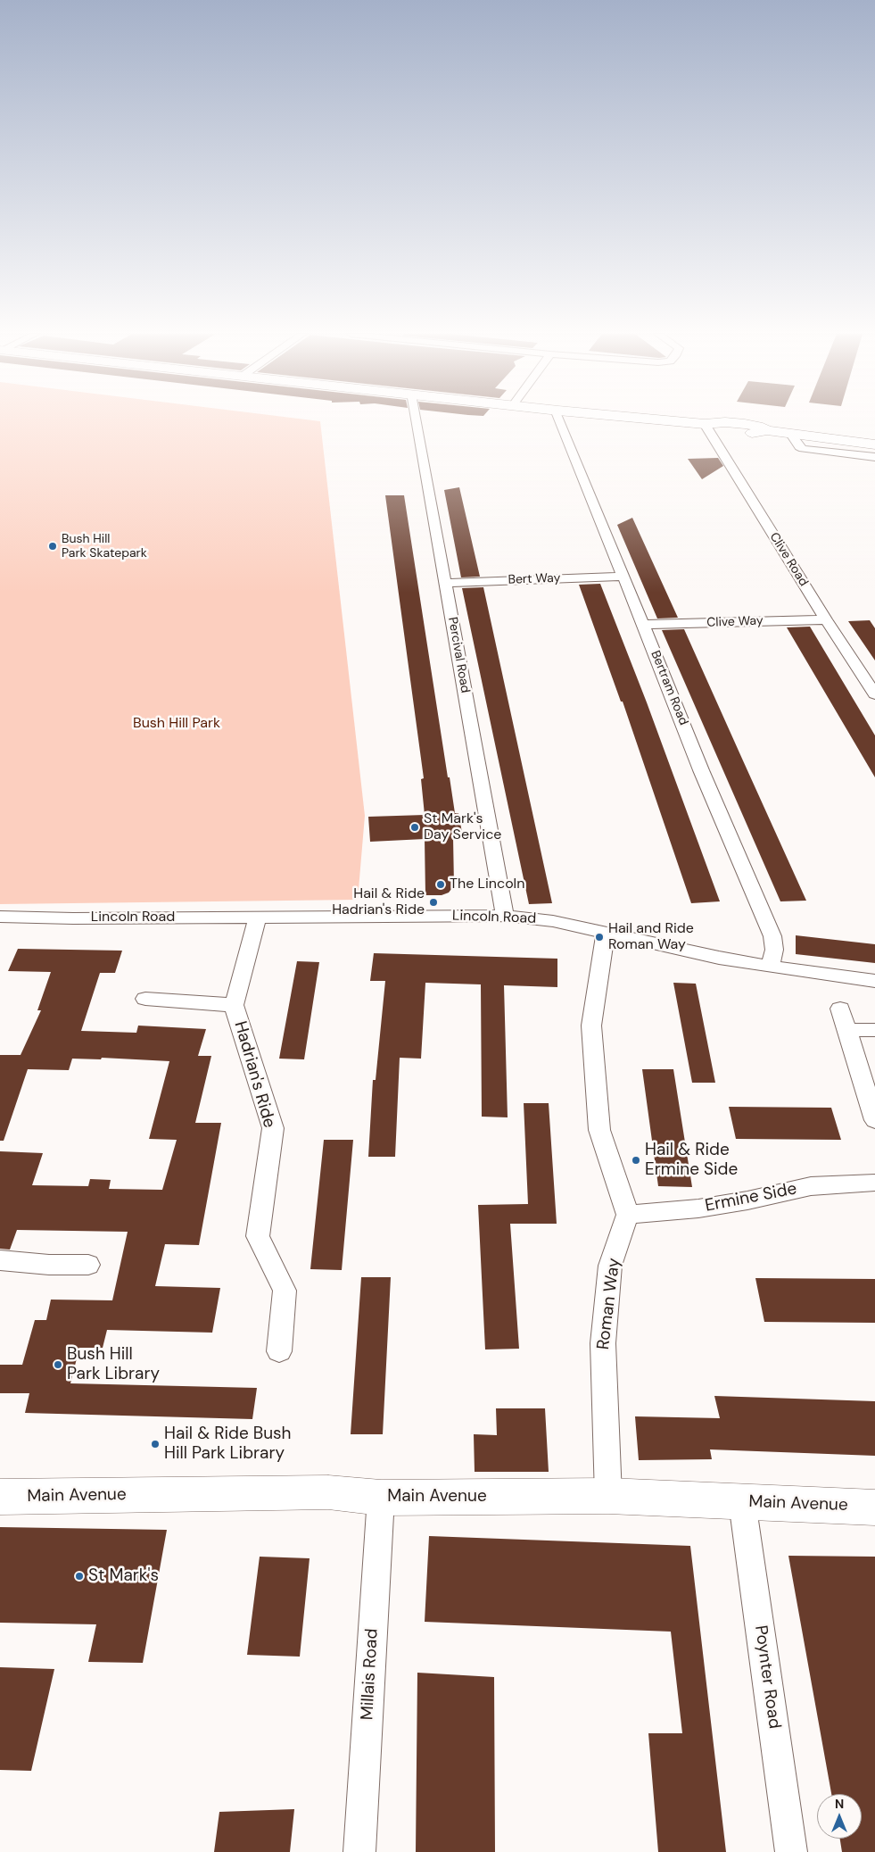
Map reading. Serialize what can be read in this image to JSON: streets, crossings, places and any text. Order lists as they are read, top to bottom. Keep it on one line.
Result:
{"streets":{"main road":["Main Avenue"],"street":["Clive Road","Bert Way","Clive Way","Percival Road","Bertram Road","Lincoln Road","Hadrian's Ride","Ermine Side","Roman Way","Millais Road","Poynter Road"]},"crossings":[["Clive Road","Clive Way"],["Bert Way","Percival Road"],["Bert Way","Bertram Road"],["Clive Way","Bertram Road"],["Percival Road","Lincoln Road"],["Bertram Road","Lincoln Road"],["Lincoln Road","Hadrian's Ride"],["Ermine Side","Roman Way"],["Roman Way","Main Avenue"],["Main Avenue","Millais Road"],["Main Avenue","Poynter Road"]],"parks":["Bush Hill Park"],"places":["Bush Hill Park Skatepark","St Mark's Day Service","The Lincoln","Hail & Ride Hadrian's Ride","Hail and Ride Roman Way","Hail & Ride Ermine Side","Bush Hill Park Library","Hail & Ride Bush Hill Park Library","St Mark's"],"north":"top"}
